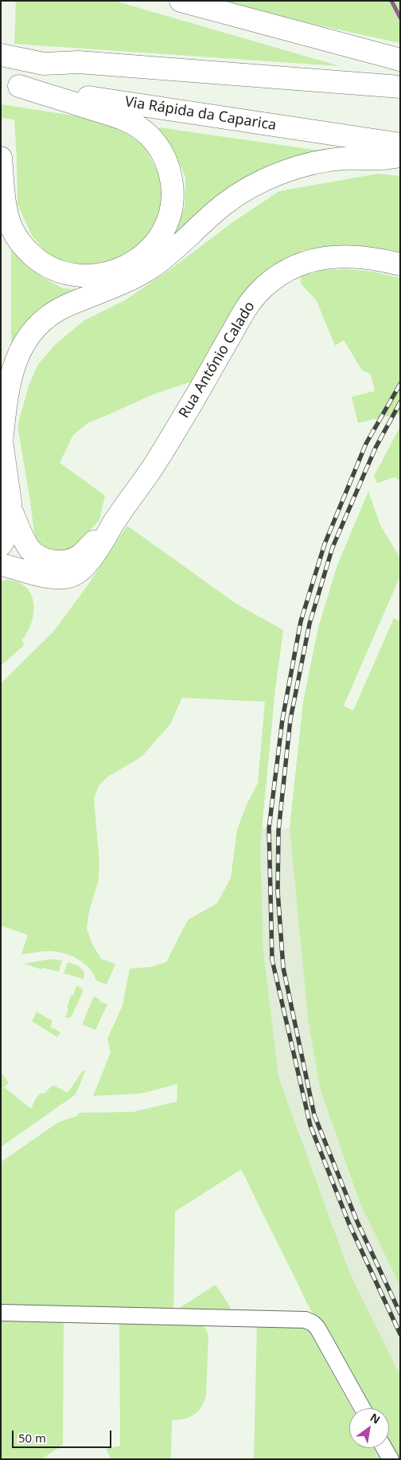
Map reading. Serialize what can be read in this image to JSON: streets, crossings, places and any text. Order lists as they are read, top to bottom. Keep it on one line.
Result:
{"streets":{"main road":["Via Rápida da Caparica","Rua António Calado"]},"scale_bar":"50 m","north":"top right"}
